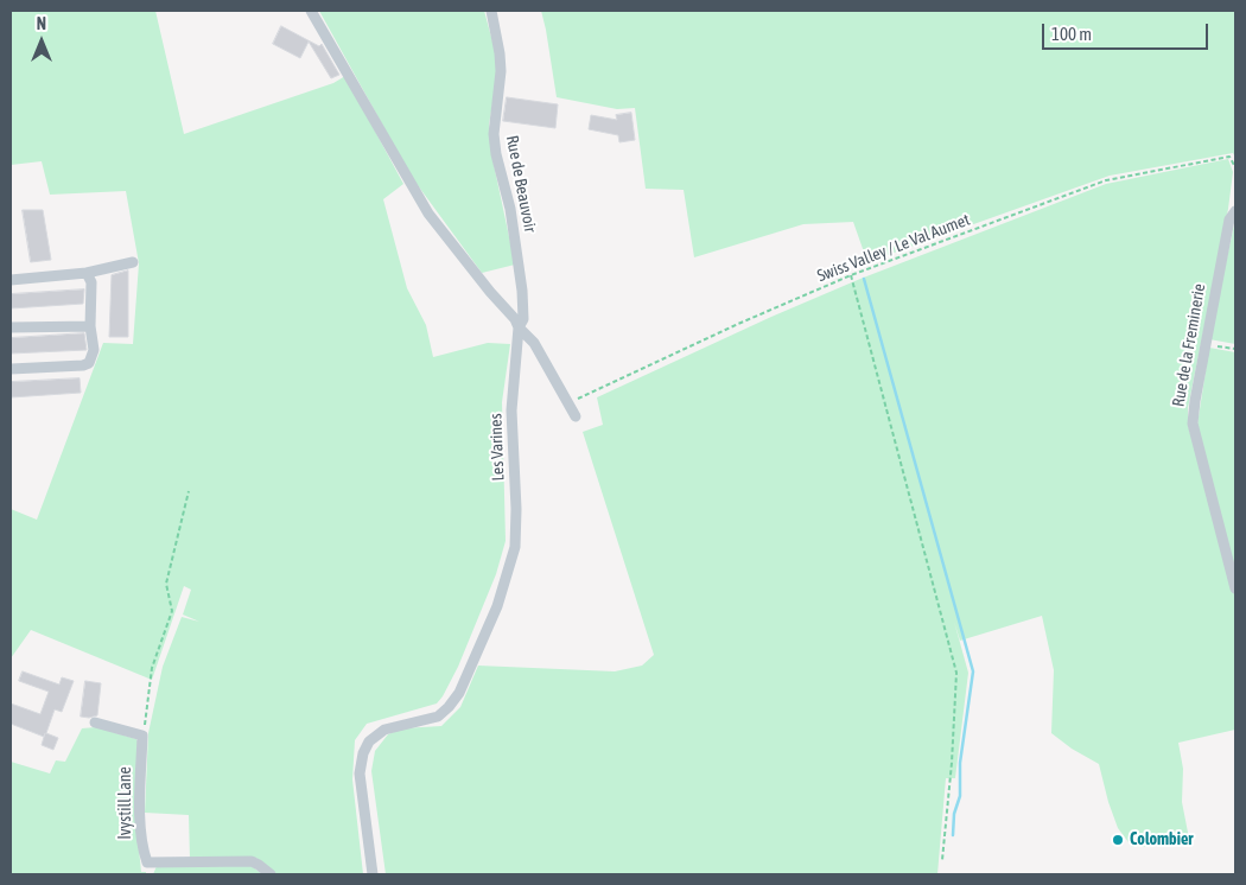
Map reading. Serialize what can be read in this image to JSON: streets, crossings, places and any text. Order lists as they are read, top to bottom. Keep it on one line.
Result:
{"streets":{"street":["Rue de Beauvoir","Rue de la Freminerie","Les Varines","Ivystill Lane"],"path":["Swiss Valley / Le Val Aumet"]},"crossings":[["Rue de Beauvoir","Les Varines"]],"places":["Colombier"],"scale_bar":"100 m","north":"top"}
